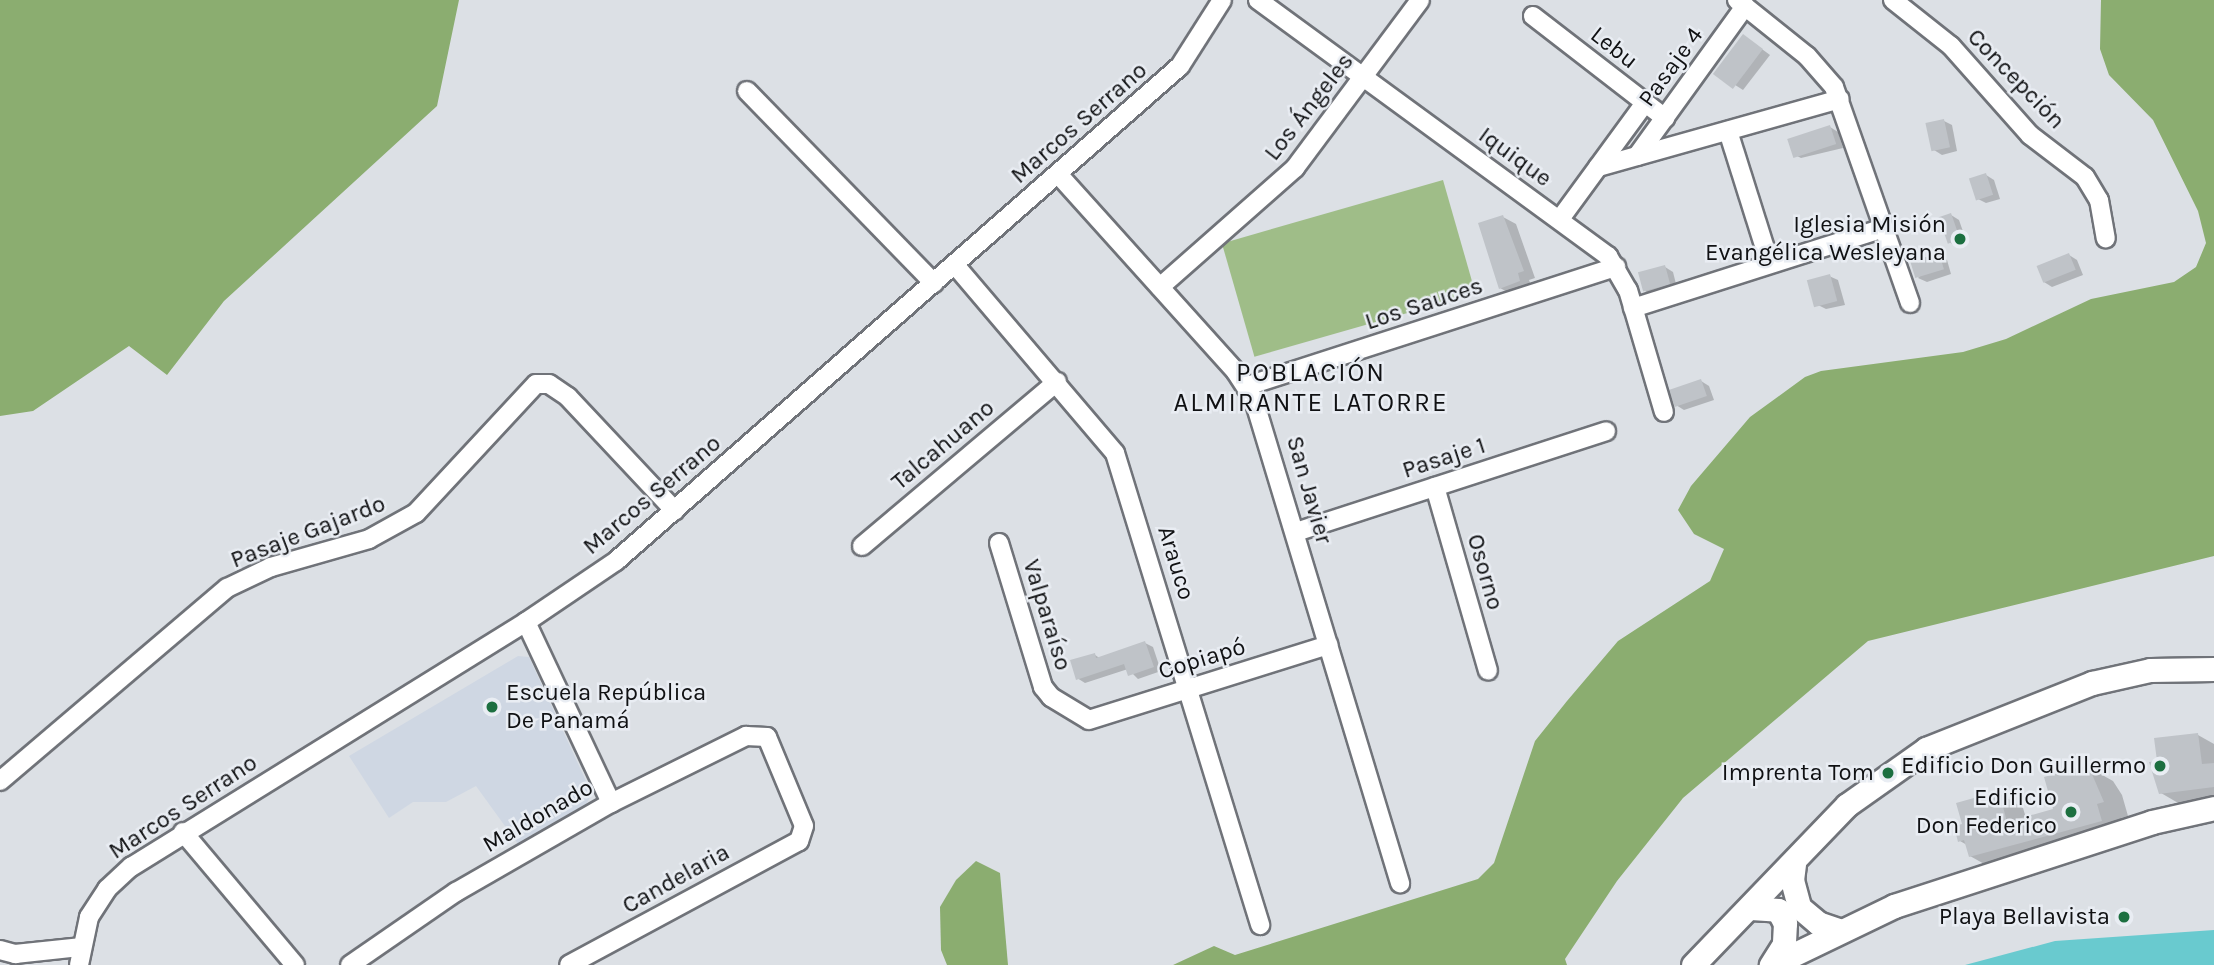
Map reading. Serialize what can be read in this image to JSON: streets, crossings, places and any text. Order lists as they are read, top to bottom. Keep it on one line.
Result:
{"streets":{"street":["Lebu","Pasaje 4","Concepción","Los Ángeles","Marcos Serrano","Iquique","Los Sauces","Talcahuano","Pasaje 1","San Javier","Pasaje Gajardo","Arauco","Osorno","Valparaíso","Copiapó","Maldonado","Candelaria"]},"crossings":[["Lebu","Pasaje 4"],["Los Ángeles","Iquique"],["Los Ángeles","San Javier"],["Marcos Serrano","San Javier"],["Marcos Serrano","Pasaje Gajardo"],["Marcos Serrano","Arauco"],["Iquique","Los Sauces"],["Los Sauces","San Javier"],["Talcahuano","Arauco"],["Pasaje 1","San Javier"],["Pasaje 1","Osorno"],["San Javier","Copiapó"],["Arauco","Copiapó"],["Valparaíso","Copiapó"],["Maldonado","Candelaria"]],"districts":["POBLACIÓN ALMIRANTE LATORRE"],"places":["Iglesia Misión Evangélica Wesleyana","Escuela República De Panamá","Edificio Don Guillermo","Imprenta Tom","Edificio Don Federico","Playa Bellavista"]}
